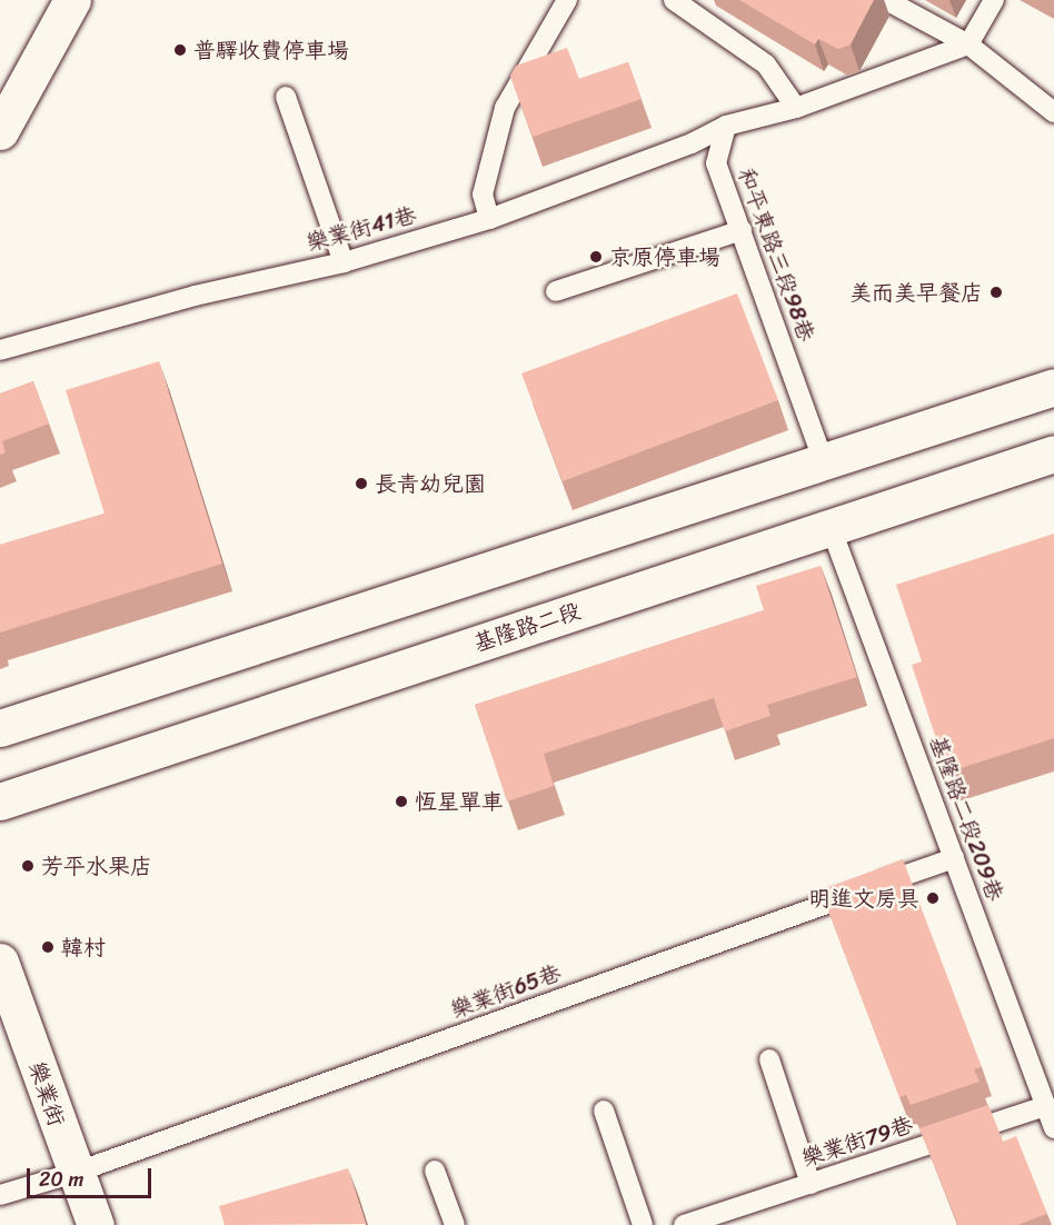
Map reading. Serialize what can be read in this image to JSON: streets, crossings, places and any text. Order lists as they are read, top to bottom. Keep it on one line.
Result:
{"streets":{"main road":["基隆路二段","樂業街"],"lane":["樂業街41巷","和平東路三段98巷","基隆路二段209巷","樂業街65巷","樂業街79巷"]},"crossings":[["樂業街41巷","和平東路三段98巷"],["基隆路二段","基隆路二段209巷"],["基隆路二段209巷","樂業街65巷"],["基隆路二段209巷","樂業街79巷"],["樂業街65巷","樂業街"]],"places":["普驛收費停車場","京原停車場","美而美早餐店","長青幼兒園","恆星單車","芳平水果店","明進文房具","韓村"],"scale_bar":"20 m"}
